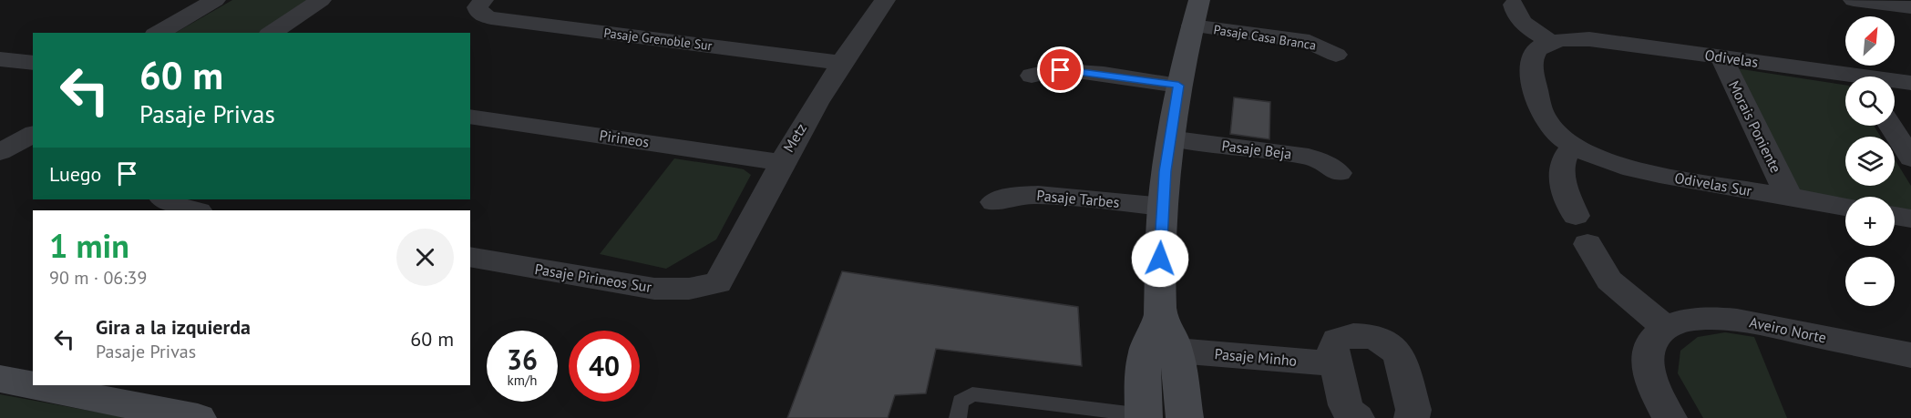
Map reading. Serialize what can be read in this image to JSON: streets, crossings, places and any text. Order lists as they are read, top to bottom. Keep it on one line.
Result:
{"streets":{"street":["Pasaje Casa Branca","Pasaje Grenoble Sur","Odivelas","Morais Poniente","Metz","Pirineos","Pasaje Beja","Odivelas Sur","Pasaje Tarbes","Pasaje Pirineos Sur","Aveiro Norte","Pasaje Minho"]},"crossings":[["Pasaje Grenoble Sur","Metz"],["Odivelas","Morais Poniente"],["Odivelas","Odivelas Sur"],["Morais Poniente","Odivelas Sur"],["Metz","Pirineos"],["Metz","Pasaje Pirineos Sur"]],"north":"top right","page":{"map_buttons":["+","−"],"turn":["60 m","Pasaje Privas"],"then":"Luego","heading":["1 min","90 m · 06:39"],"list":[{"name":"Gira a la izquierda","note":"Pasaje Privas","value":"60 m"}],"speed":"36 km/h","limit":"40"}}
